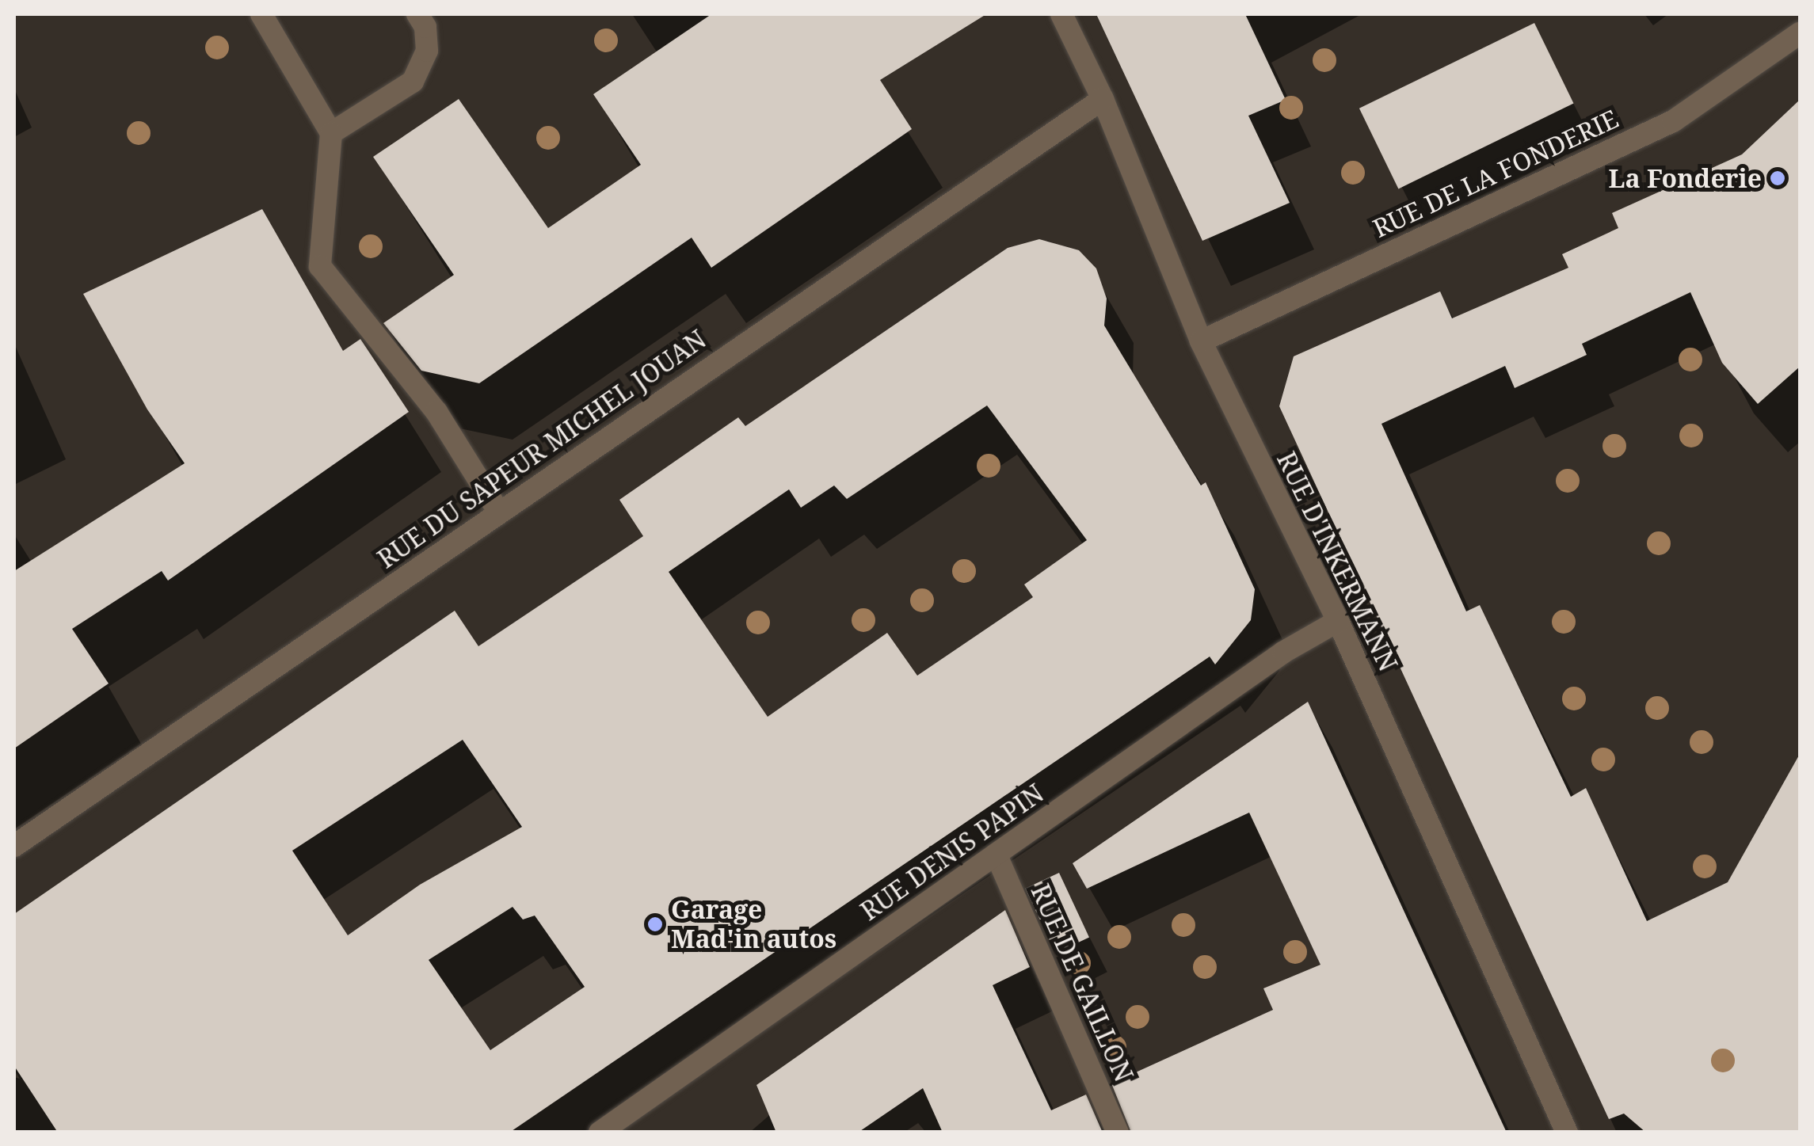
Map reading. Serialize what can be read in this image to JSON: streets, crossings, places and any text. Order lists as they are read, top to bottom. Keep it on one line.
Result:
{"streets":{"street":["RUE DE LA FONDERIE","RUE DU SAPEUR MICHEL JOUAN","RUE D'INKERMANN","RUE DENIS PAPIN","RUE DE GAILLON"]},"crossings":[["RUE DE LA FONDERIE","RUE D'INKERMANN"],["RUE DU SAPEUR MICHEL JOUAN","RUE D'INKERMANN"],["RUE D'INKERMANN","RUE DENIS PAPIN"],["RUE DENIS PAPIN","RUE DE GAILLON"]],"places":["La Fonderie","Garage Mad'in autos"]}
